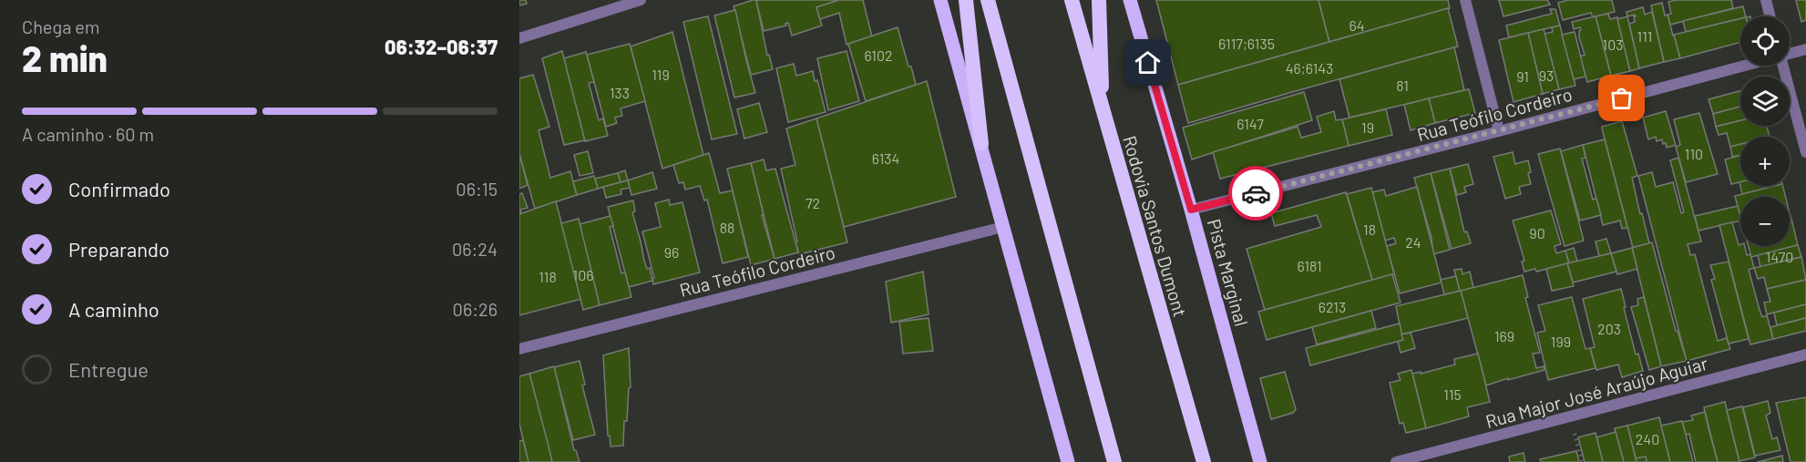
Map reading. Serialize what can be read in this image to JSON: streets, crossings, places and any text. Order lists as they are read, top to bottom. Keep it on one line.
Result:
{"streets":{"highway":["Rodovia Santos Dumont"],"main road":["Pista Marginal"],"street":["Rua Teófilo Cordeiro","Rua Major José Araújo Aguiar"]},"crossings":[["Rua Teófilo Cordeiro","Pista Marginal"]],"house_numbers":["64","111","6117;6135","103","6102","46;6143","119","93","91","81","133","6147","19","110","6134","72","88","18","90","24","96","1470","6181","106","118","6213","203","169","199","115","240"],"page":{"heading":["2 min","Chega em","06:32–06:37"],"map_buttons":["+","−"],"bar":"A caminho · 60 m","list":[["Confirmado","06:15"],["Preparando","06:24"],["A caminho","06:26"],"Entregue"]}}
